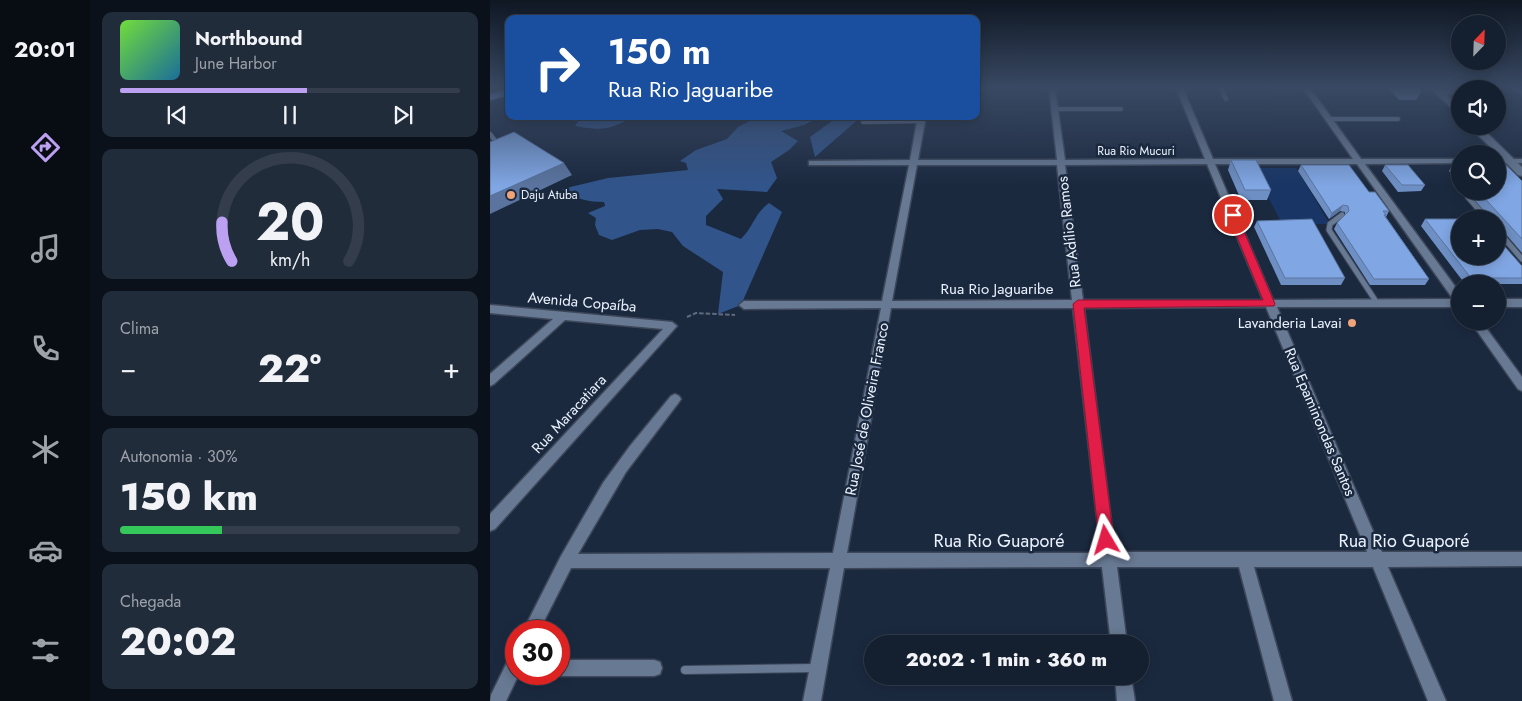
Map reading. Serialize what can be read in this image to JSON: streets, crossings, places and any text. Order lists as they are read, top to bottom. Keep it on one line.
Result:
{"streets":{"street":["Rua Rio Mucuri","Rua Adílio Ramos","Rua Rio Jaguaribe","Avenida Copaíba","Rua José de Oliveira Franco","Rua Maracatiara","Rua Epaminondas Santos","Rua Rio Guaporé"]},"crossings":[["Rua Rio Mucuri","Rua Adílio Ramos"],["Rua Rio Mucuri","Rua José de Oliveira Franco"],["Rua Rio Mucuri","Rua Epaminondas Santos"],["Rua Adílio Ramos","Rua Rio Jaguaribe"],["Rua Adílio Ramos","Rua Rio Guaporé"],["Rua Rio Jaguaribe","Rua José de Oliveira Franco"],["Rua Rio Jaguaribe","Rua Epaminondas Santos"],["Avenida Copaíba","Rua Maracatiara"],["Rua José de Oliveira Franco","Rua Rio Guaporé"],["Rua Epaminondas Santos","Rua Rio Guaporé"]],"places":["Daju Atuba","Lavanderia Lavai"],"north":"top right","page":{"tabs":"20:01","map_buttons":["+","−"],"turn":["150 m","Rua Rio Jaguaribe"],"song":["Northbound","June Harbor"],"tile":["Clima",["Autonomia · 30%","150 km"],["Chegada","20:02"]],"heat":["−","22°","+"],"limit":"30","trip":"20:02 · 1 min · 360 m","gauge":["20","km/h"]}}
